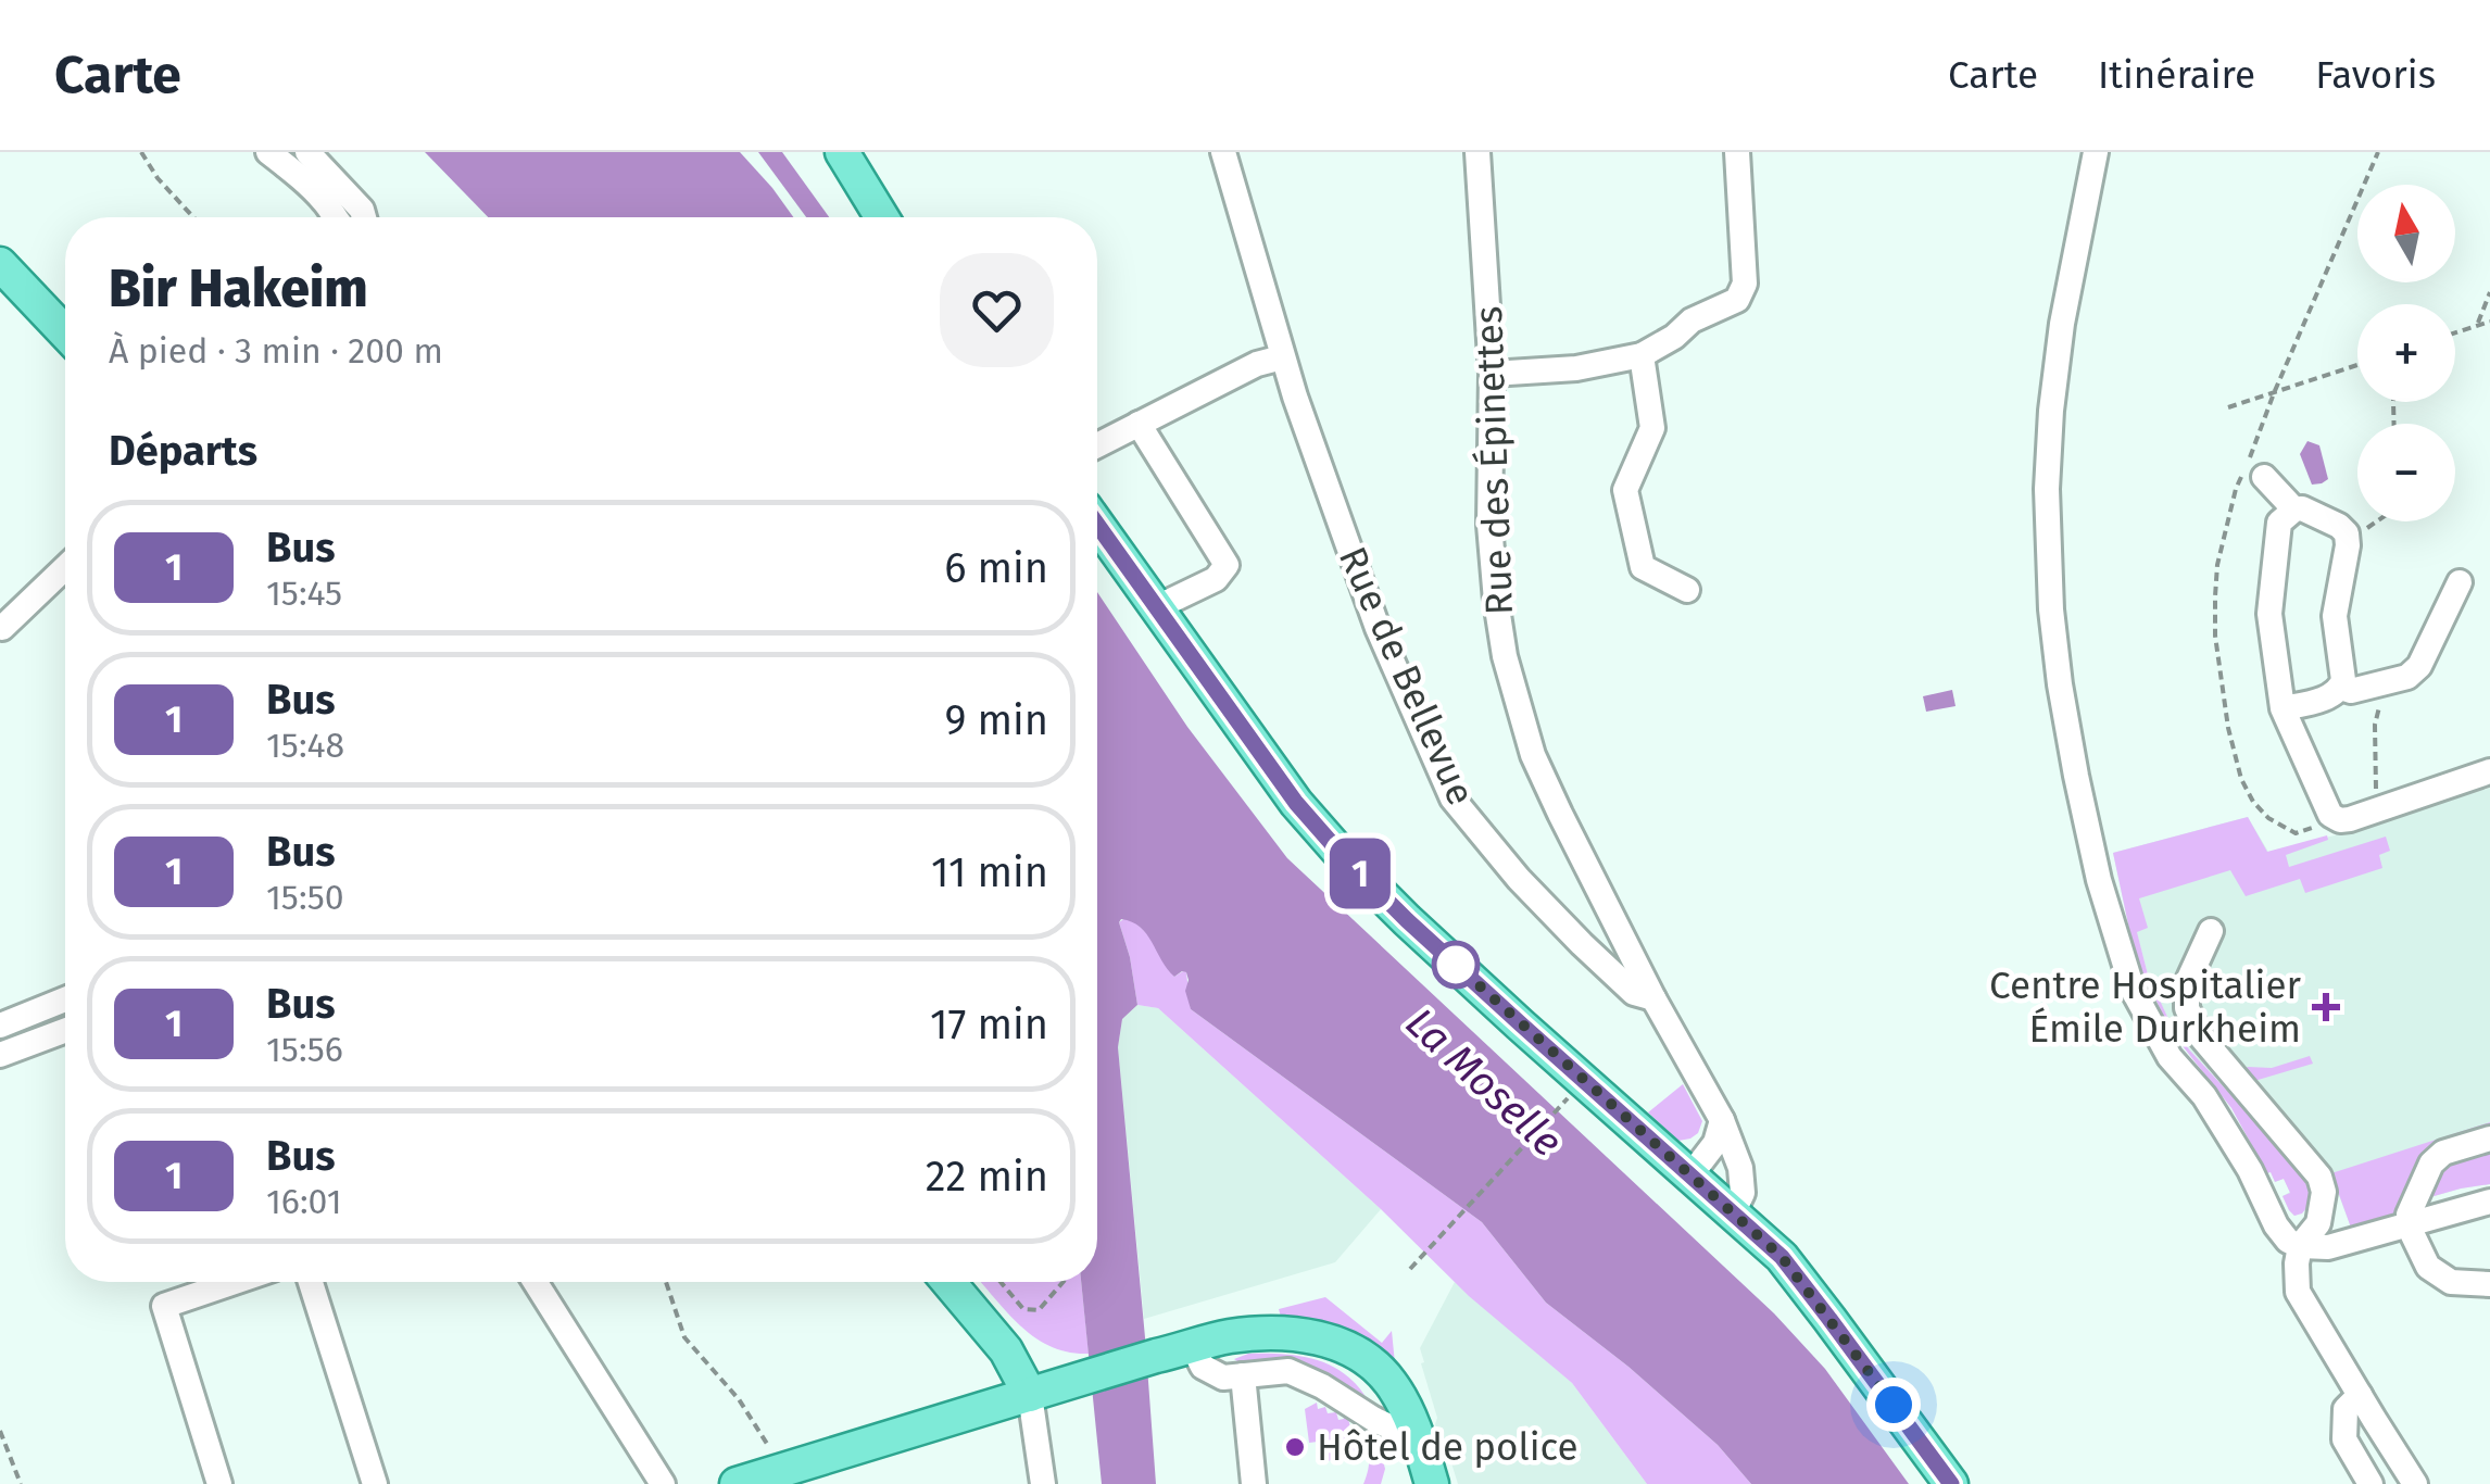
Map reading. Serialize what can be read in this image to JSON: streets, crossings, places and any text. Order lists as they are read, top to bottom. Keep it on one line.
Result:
{"streets":{"street":["Rue des Épinettes","Rue de Bellevue"]},"crossings":[["Rue des Épinettes","Rue de Bellevue"]],"water":["La Moselle"],"places":{"health":["Centre Hospitalier Émile Durkheim"],"other":["Hôtel de police"]},"lines":["bus line 1"],"north":"top","page":{"header":"Carte","nav":["Carte","Itinéraire","Favoris"],"on_map":"1","map_buttons":["+","−"],"heading":[["Bir Hakeim","À pied · 3 min · 200 m"],"Départs"],"list":[{"mark":"1","name":"Bus","note":"15:45","value":"6 min"},{"mark":"1","name":"Bus","note":"15:48","value":"9 min"},{"mark":"1","name":"Bus","note":"15:50","value":"11 min"},{"mark":"1","name":"Bus","note":"15:56","value":"17 min"},{"mark":"1","name":"Bus","note":"16:01","value":"22 min"}]}}
